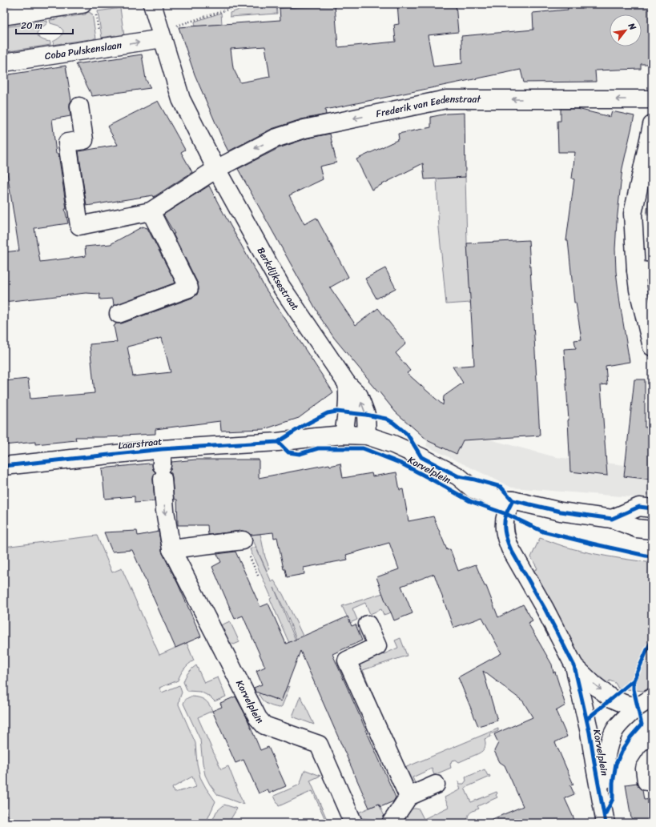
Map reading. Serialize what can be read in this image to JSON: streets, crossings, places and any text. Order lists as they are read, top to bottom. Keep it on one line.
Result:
{"streets":{"street":["Coba Pulskenslaan","Frederik van Eedenstraat","Berkdijksestraat","Laarstraat","Korvelplein"]},"crossings":[["Coba Pulskenslaan","Berkdijksestraat"],["Frederik van Eedenstraat","Berkdijksestraat"],["Berkdijksestraat","Laarstraat"],["Berkdijksestraat","Korvelplein"],["Laarstraat","Korvelplein"]],"one_way":["Frederik van Eedenstraat"],"scale_bar":"20 m","north":"top right"}
